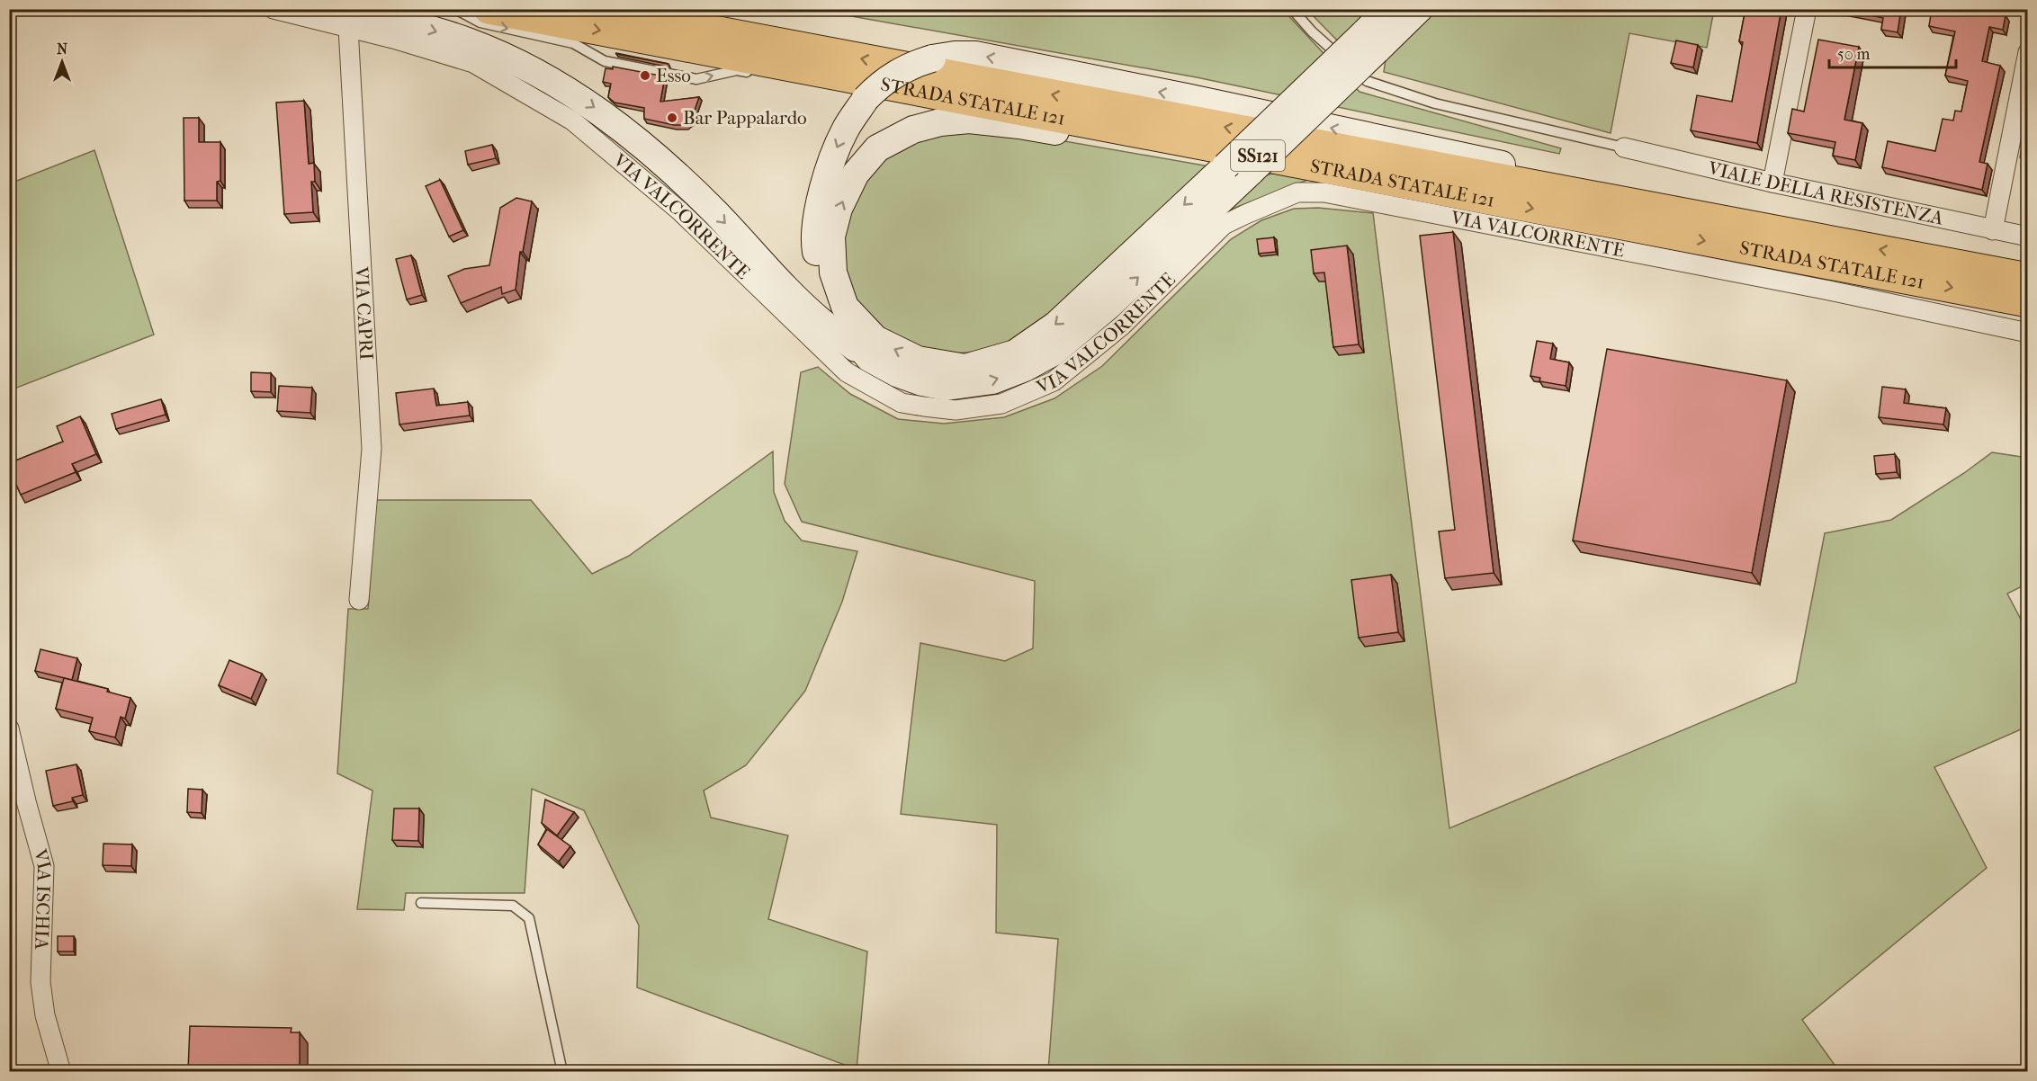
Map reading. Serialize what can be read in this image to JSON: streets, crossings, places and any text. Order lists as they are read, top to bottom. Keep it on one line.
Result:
{"streets":{"main road":["STRADA STATALE 121","SS121"],"street":["VIALE DELLA RESISTENZA","VIA VALCORRENTE","VIA CAPRI","VIA ISCHIA"]},"crossings":[["VIA VALCORRENTE","VIA CAPRI"]],"places":["Esso","Bar Pappalardo"],"scale_bar":"50 m","north":"top"}
